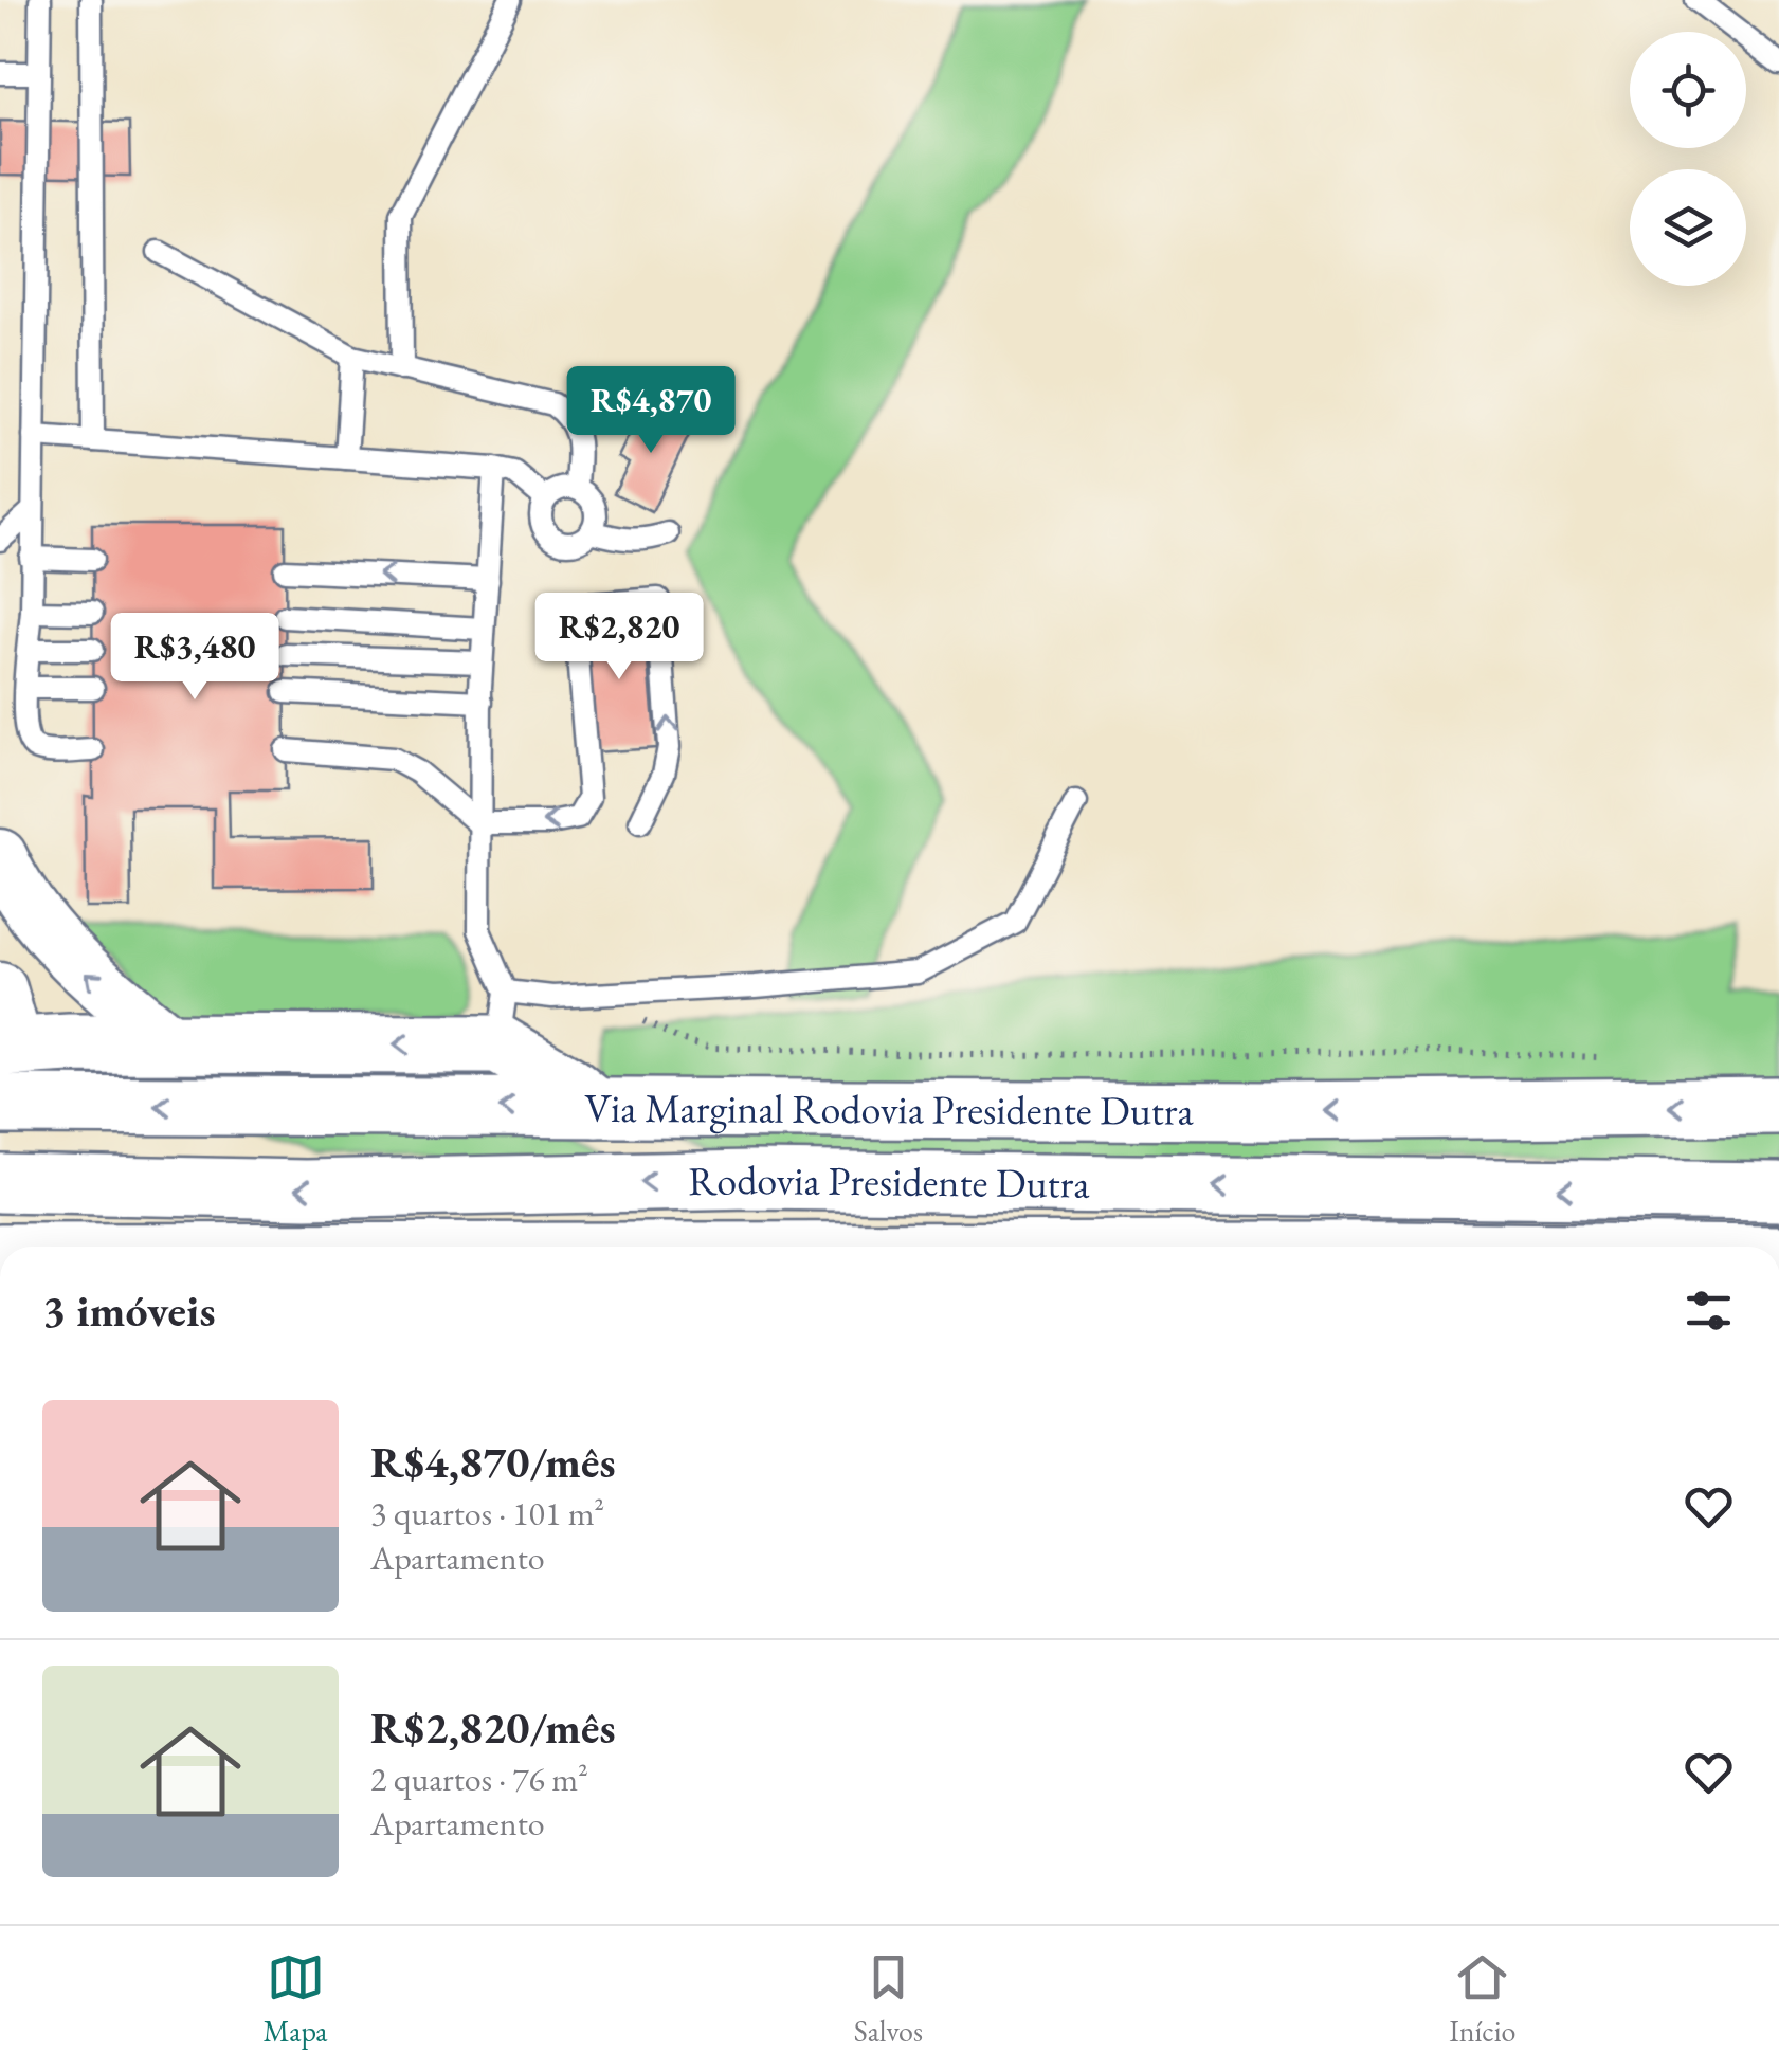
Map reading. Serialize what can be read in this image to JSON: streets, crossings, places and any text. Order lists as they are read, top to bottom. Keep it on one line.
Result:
{"streets":{"main road":["Via Marginal Rodovia Presidente Dutra","Rodovia Presidente Dutra"]},"one_way":["Via Marginal Rodovia Presidente Dutra","Rodovia Presidente Dutra"],"page":{"price":["R$4,870","R$2,820","R$3,480"],"heading":"3 imóveis","list":[{"name":"R$4,870/mês","note":"3 quartos · 101 m² · Apartamento"},{"name":"R$2,820/mês","note":"2 quartos · 76 m² · Apartamento"}],"tabs":["Mapa","Salvos","Início"]}}
